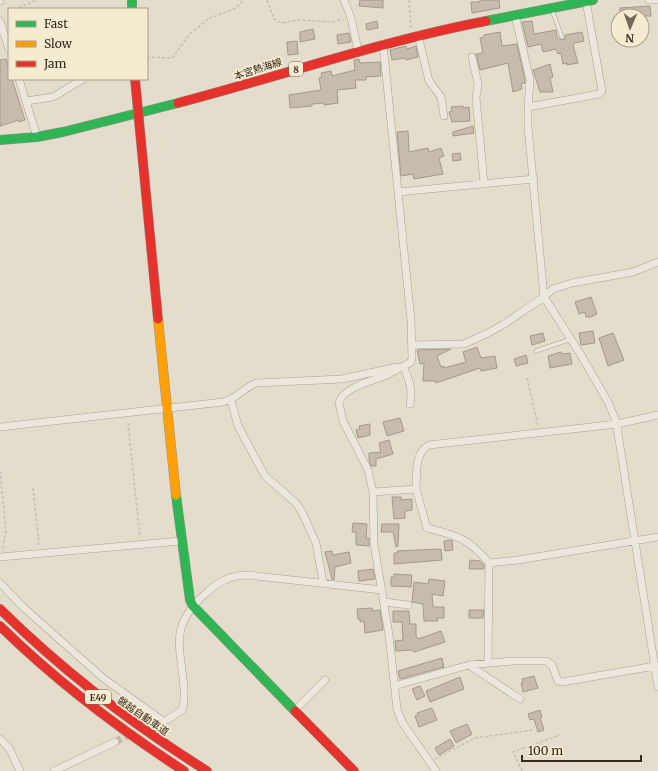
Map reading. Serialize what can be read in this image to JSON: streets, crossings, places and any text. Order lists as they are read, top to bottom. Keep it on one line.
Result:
{"streets":{"main road":["本宮熱海線","8","E49","磐越自動車道"]},"legend":["Fast","Slow","Jam"],"scale_bar":"100 m","north":"bottom"}
